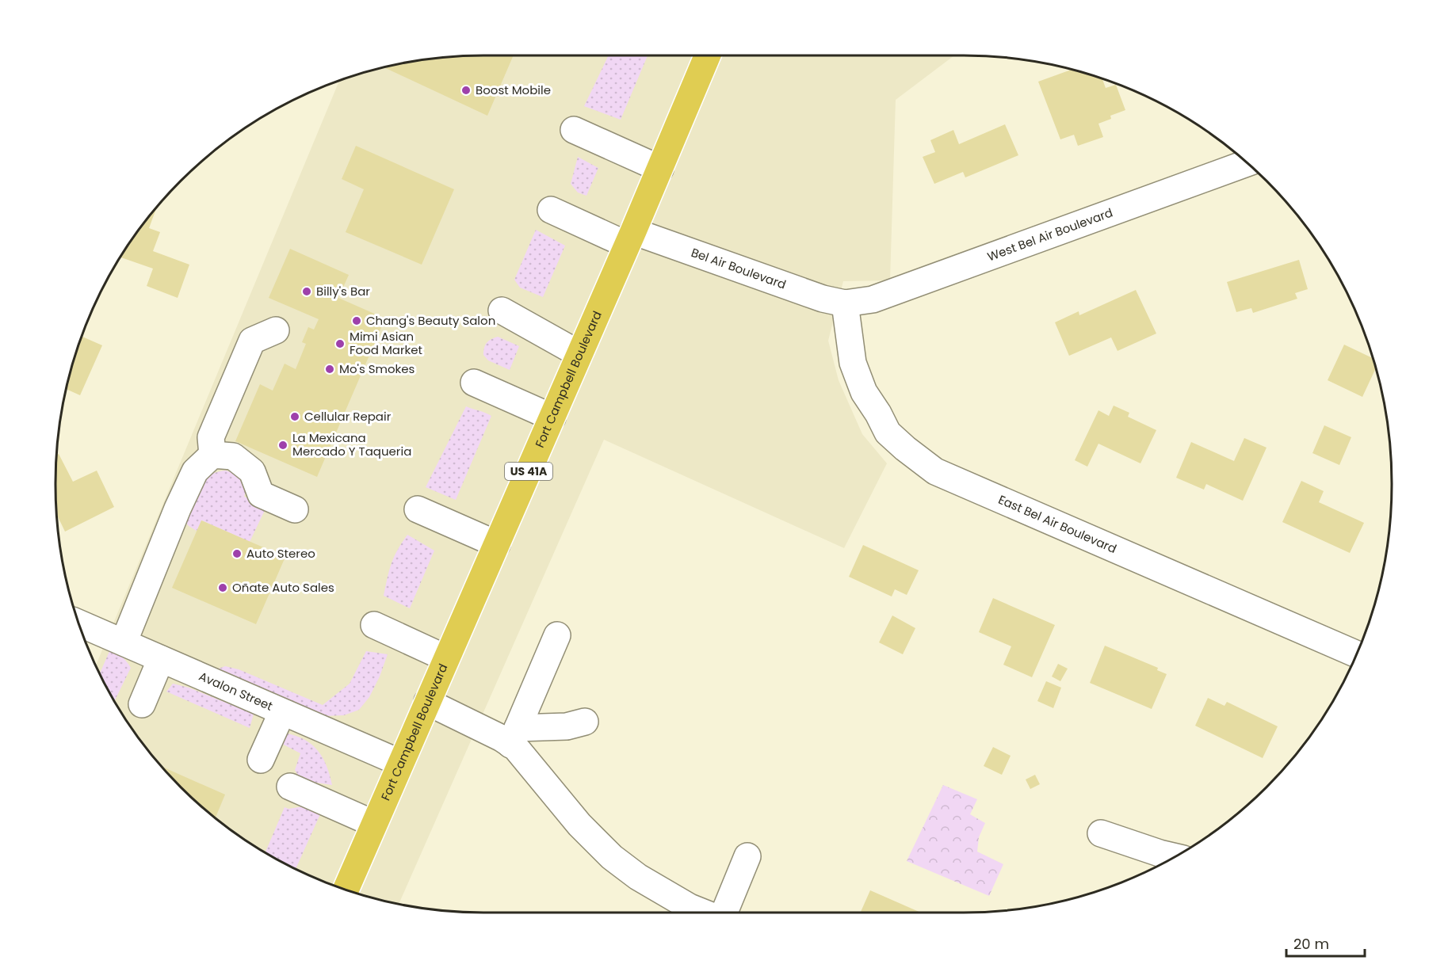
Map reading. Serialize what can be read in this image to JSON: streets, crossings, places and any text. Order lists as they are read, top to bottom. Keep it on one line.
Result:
{"streets":{"highway":["Fort Campbell Boulevard","US 41A"],"street":["West Bel Air Boulevard","Bel Air Boulevard","East Bel Air Boulevard","Avalon Street"]},"crossings":[["West Bel Air Boulevard","Bel Air Boulevard"],["West Bel Air Boulevard","East Bel Air Boulevard"],["Bel Air Boulevard","Fort Campbell Boulevard"],["Bel Air Boulevard","East Bel Air Boulevard"],["Fort Campbell Boulevard","Avalon Street"]],"places":["Boost Mobile","Billy's Bar","Chang's Beauty Salon","Mimi Asian Food Market","Mo's Smokes","Cellular Repair","La Mexicana Mercado Y Taqueria","Auto Stereo","Oñate Auto Sales"],"scale_bar":"20 m"}
